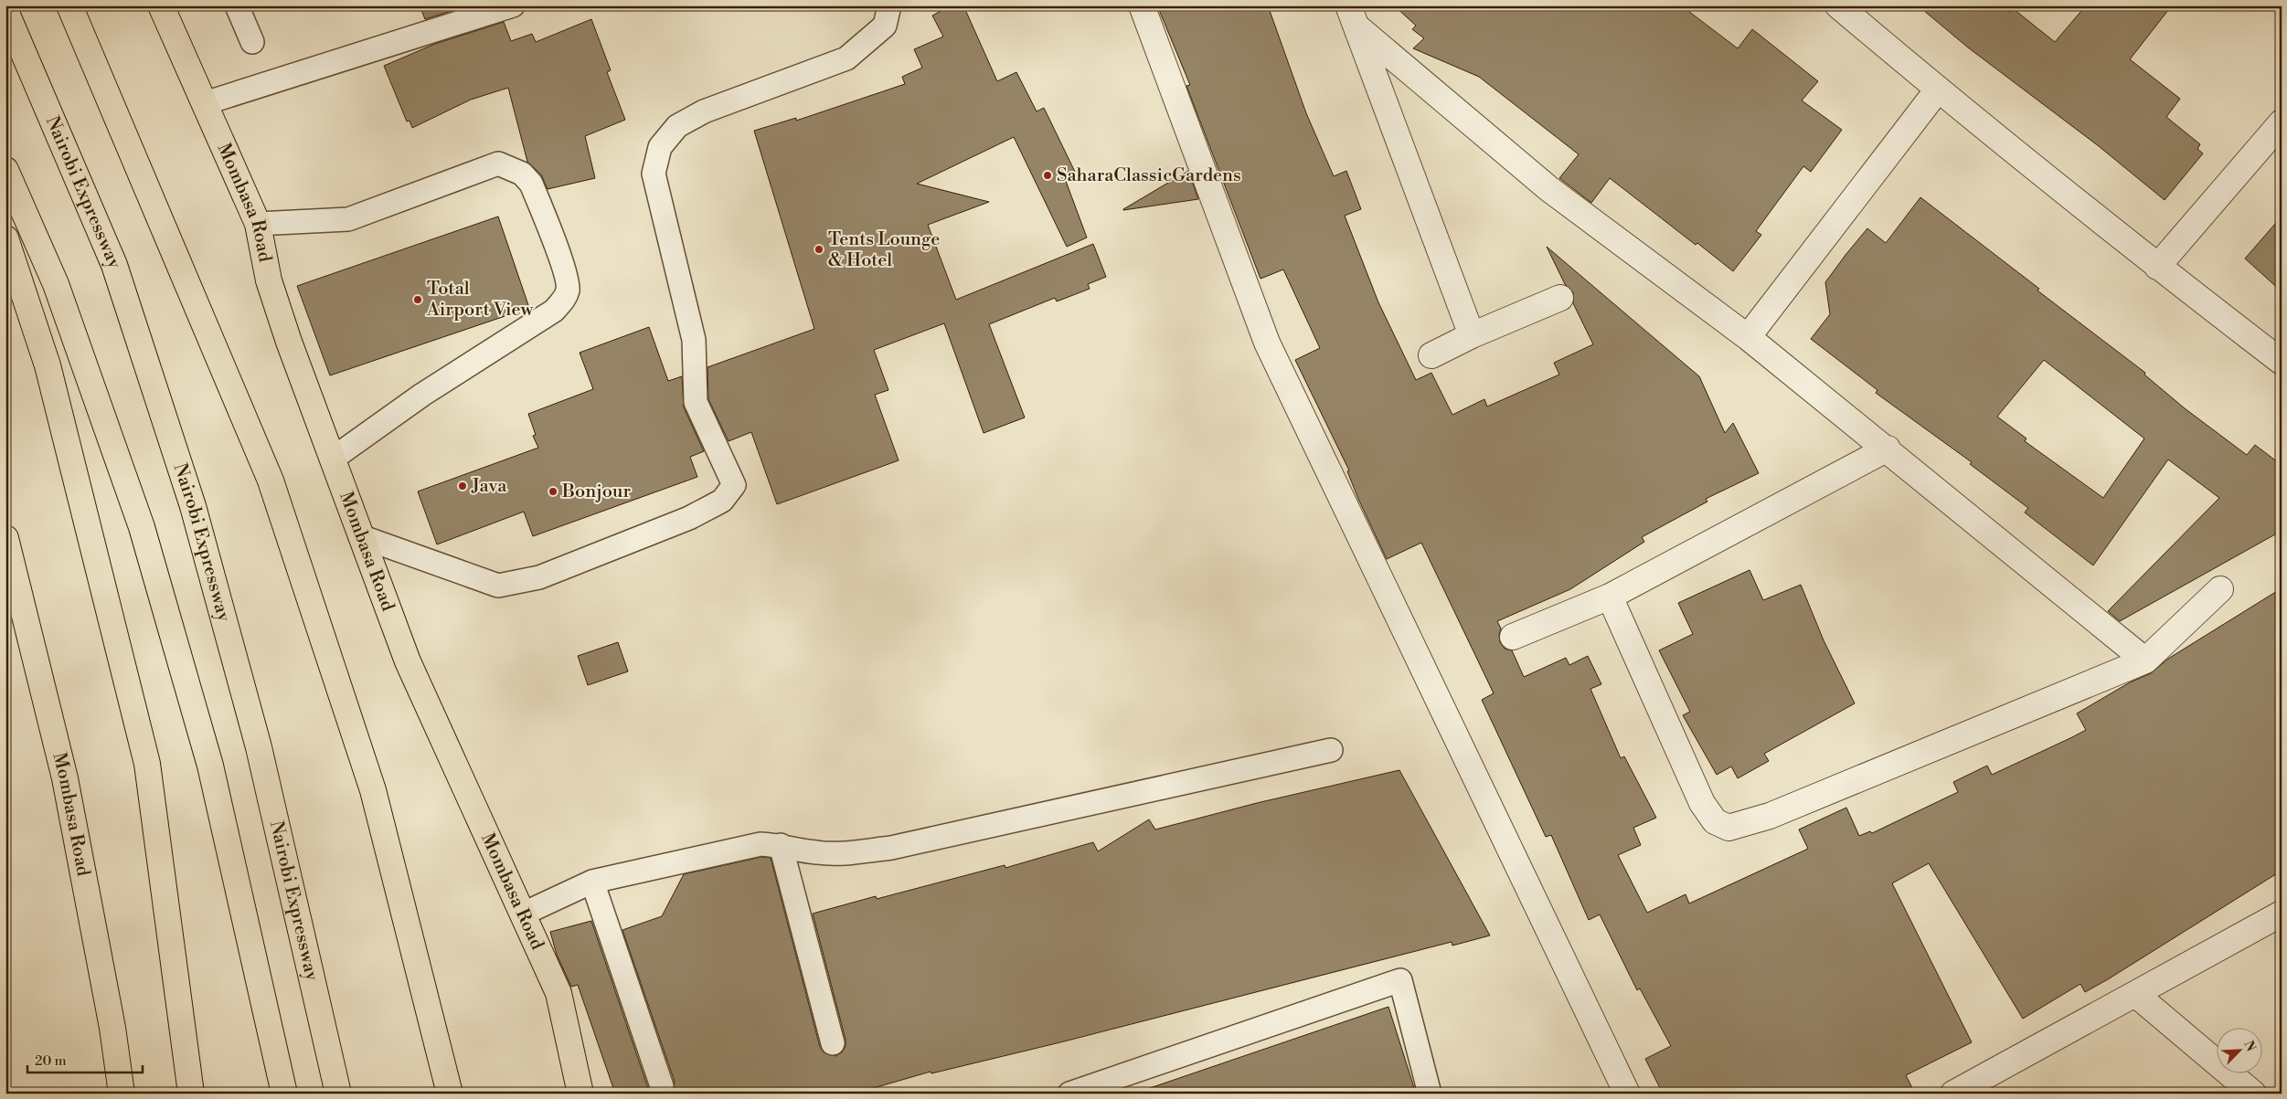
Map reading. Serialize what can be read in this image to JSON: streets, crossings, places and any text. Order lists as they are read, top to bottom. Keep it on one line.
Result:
{"streets":{"highway":["Nairobi Expressway","Mombasa Road"]},"places":["SaharaClassicGardens","Tents Lounge & Hotel","Total Airport View","Java","Bonjour"],"scale_bar":"20 m","north":"top right"}
